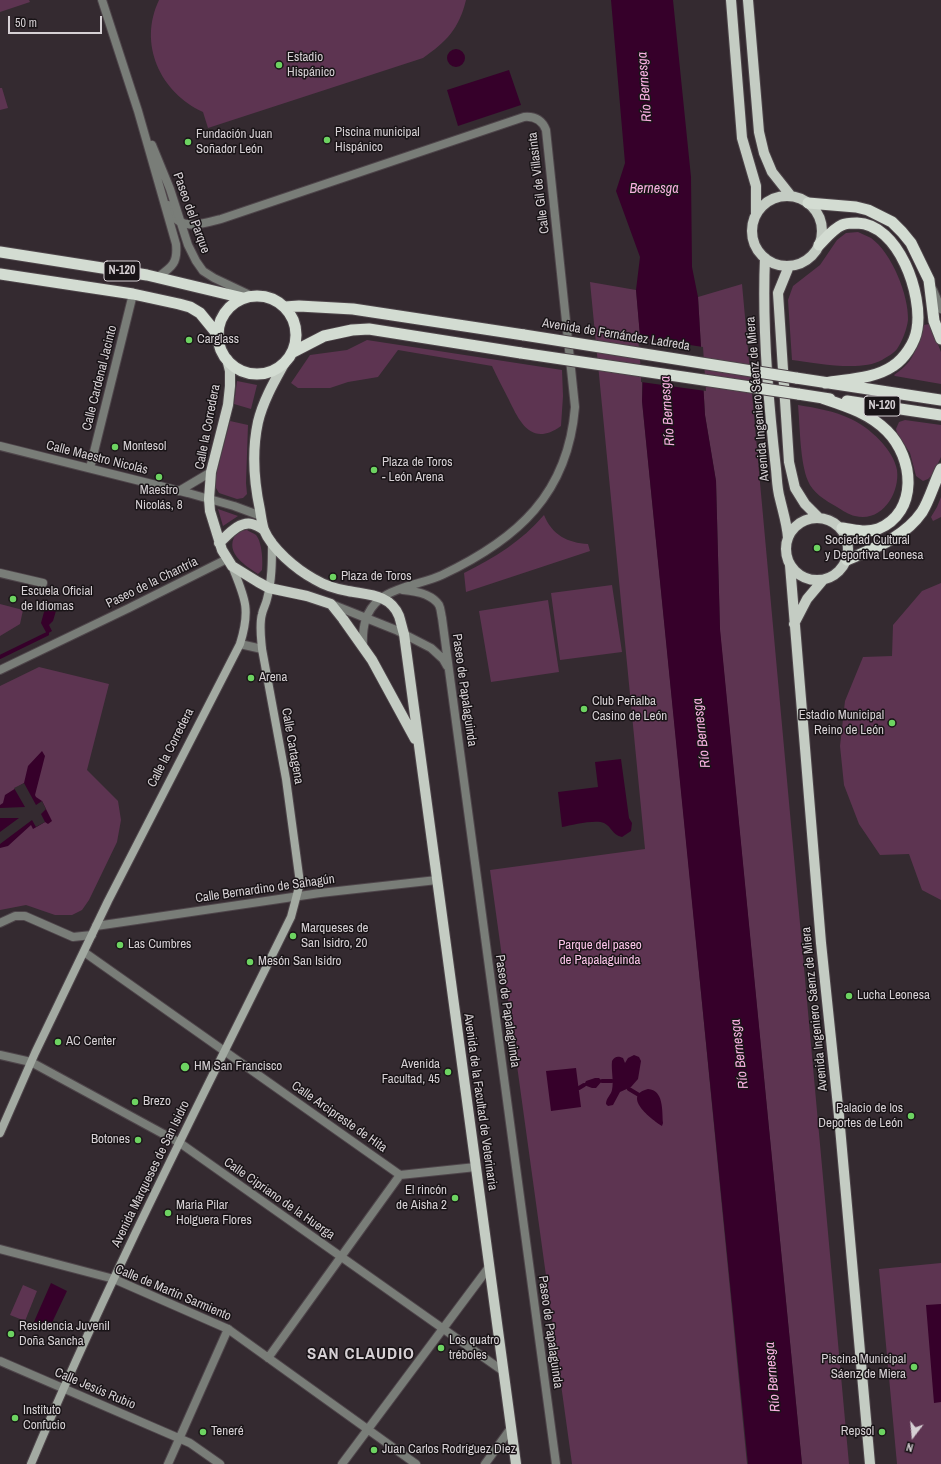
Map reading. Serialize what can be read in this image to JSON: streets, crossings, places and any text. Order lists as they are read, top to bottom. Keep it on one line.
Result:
{"streets":{"highway":["N-120","Avenida de Fernández Ladreda"],"main road":["Avenida Ingeniero Sáenz de Miera","Calle la Corredera","Calle Cartagena","Avenida de la Facultad de Veterinaria","Avenida Marqueses de San Isidro"],"street":["Calle Gil de Villasinta","Paseo del Parque","Calle Cardenal Jacinto","Calle Maestro Nicolás","Paseo de la Chantría","Paseo de Papalaguinda","Calle Bernardino de Sahagún","Calle Arcipreste de Hita","Calle Cipriano de la Huerga","Calle de Martín Sarmiento","Calle Jesús Rubio"]},"crossings":[["Calle Gil de Villasinta","Paseo del Parque"],["Calle Gil de Villasinta","Paseo de Papalaguinda"],["Calle Gil de Villasinta","Avenida de la Facultad de Veterinaria"],["Paseo del Parque","N-120"],["Paseo del Parque","Avenida de Fernández Ladreda"],["Paseo del Parque","Calle la Corredera"],["Paseo del Parque","Avenida de la Facultad de Veterinaria"],["N-120","Avenida de Fernández Ladreda"],["N-120","Calle Cardenal Jacinto"],["N-120","Calle la Corredera"],["N-120","Avenida de la Facultad de Veterinaria"],["Avenida de Fernández Ladreda","Calle la Corredera"],["Avenida de Fernández Ladreda","Avenida de la Facultad de Veterinaria"],["Calle Cardenal Jacinto","Calle Maestro Nicolás"],["Calle la Corredera","Calle Maestro Nicolás"],["Calle la Corredera","Paseo de la Chantría"],["Calle la Corredera","Calle Bernardino de Sahagún"],["Calle la Corredera","Avenida de la Facultad de Veterinaria"],["Calle la Corredera","Calle Arcipreste de Hita"],["Calle la Corredera","Calle Cipriano de la Huerga"],["Calle Maestro Nicolás","Avenida de la Facultad de Veterinaria"],["Calle Cartagena","Calle Bernardino de Sahagún"],["Calle Cartagena","Avenida de la Facultad de Veterinaria"],["Calle Cartagena","Avenida Marqueses de San Isidro"],["Calle Bernardino de Sahagún","Avenida de la Facultad de Veterinaria"],["Calle Bernardino de Sahagún","Avenida Marqueses de San Isidro"],["Avenida de la Facultad de Veterinaria","Calle Cipriano de la Huerga"],["Calle Arcipreste de Hita","Avenida Marqueses de San Isidro"],["Avenida Marqueses de San Isidro","Calle Cipriano de la Huerga"],["Avenida Marqueses de San Isidro","Calle de Martín Sarmiento"],["Avenida Marqueses de San Isidro","Calle Jesús Rubio"]],"districts":["SAN CLAUDIO"],"water":["Río Bernesga","Bernesga"],"parks":["Parque del paseo de Papalaguinda"],"places":["Estadio Hispánico","Piscina municipal Hispánico","Fundación Juan Soñador León","Carglass","Montesol","Plaza de Toros - León Arena","Maestro Nicolás, 8","Sociedad Cultural y Deportiva Leonesa","Plaza de Toros","Escuela Oficial de Idiomas","Arena","Club Peñalba Casino de León","Estadio Municipal Reino de León","Marqueses de San Isidro, 20","Las Cumbres","Mesón San Isidro","Lucha Leonesa","AC Center","HM San Francisco","Avenida Facultad, 45","Brezo","Palacio de los Deportes de León","Botones","El rincón de Aisha 2","Maria Pilar Holguera Flores","Residencia Juvenil Doña Sancha","Los quatro tréboles","Piscina Municipal Sáenz de Miera","Instituto Confucio","Teneré","Repsol","Juan Carlos Rodríguez Diez"],"scale_bar":"50 m","north":"bottom"}
